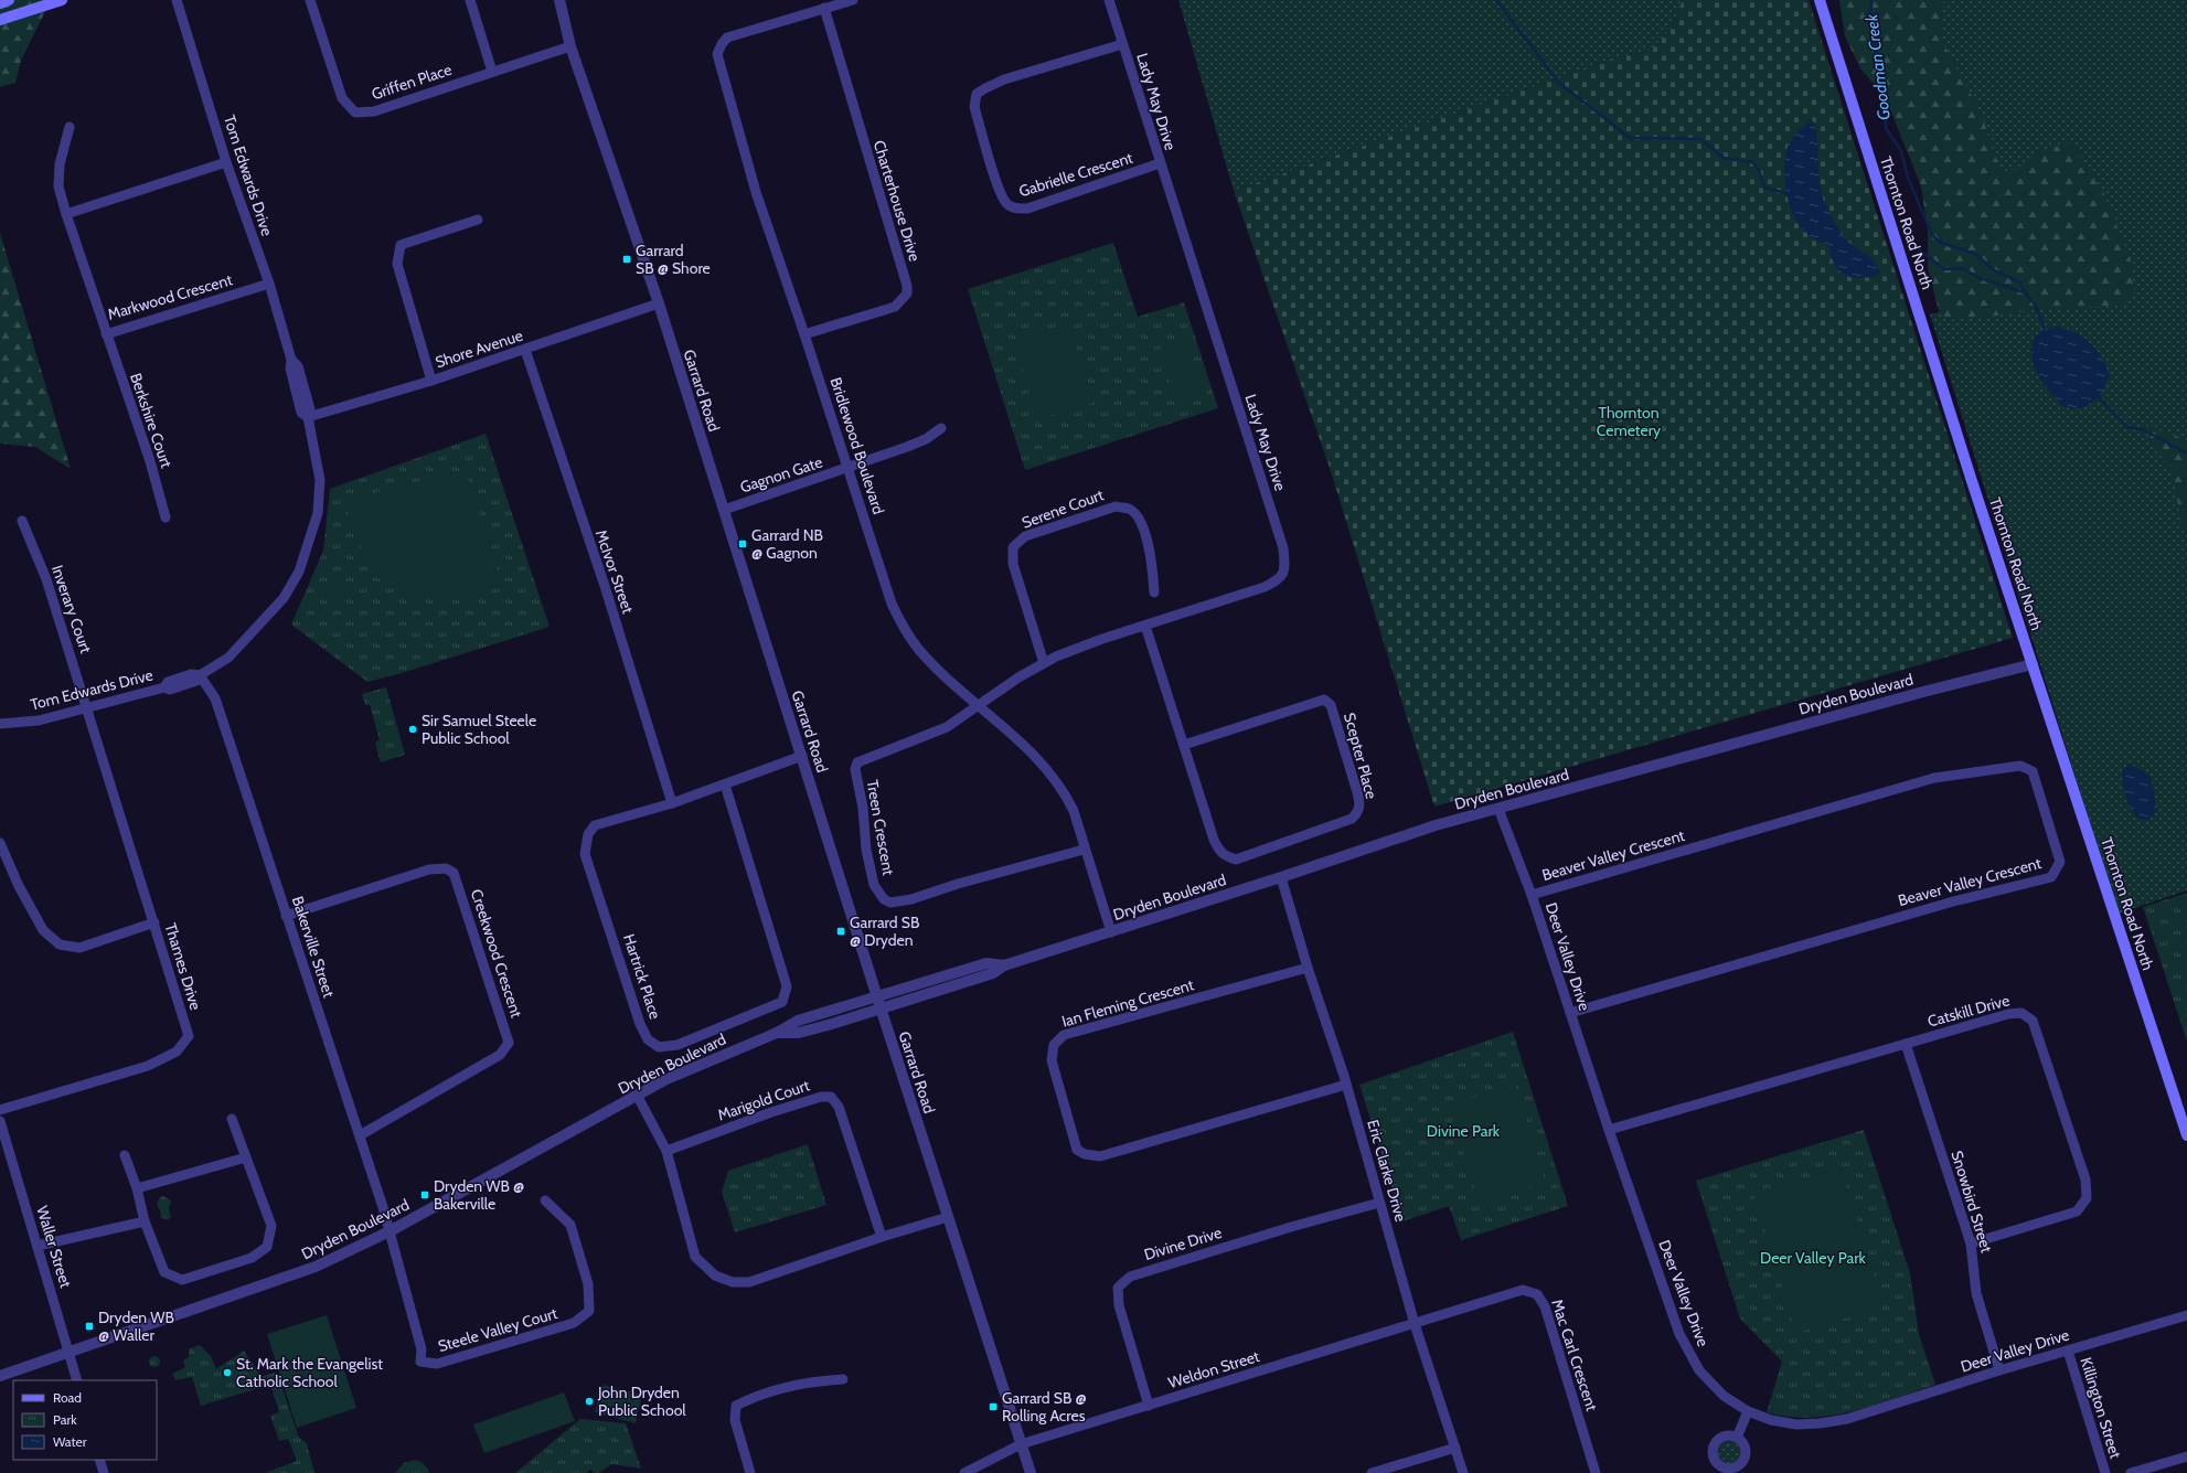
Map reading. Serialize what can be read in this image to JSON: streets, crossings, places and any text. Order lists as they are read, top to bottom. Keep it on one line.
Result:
{"streets":{"main road":["Thornton Road North"],"street":["Griffen Place","Lady May Drive","Gabrielle Crescent","Tom Edwards Drive","Charterhouse Drive","Markwood Crescent","Shore Avenue","Garrard Road","Berkshire Court","Bridlewood Boulevard","Gagnon Gate","Serene Court","McIvor Street","Inverary Court","Dryden Boulevard","Scepter Place","Treen Crescent","Beaver Valley Crescent","Bakerville Street","Creekwood Crescent","Deer Valley Drive","Thames Drive","Hartrick Place","Ian Fleming Crescent","Catskill Drive","Marigold Court","Eric Clarke Drive","Snowbird Street","Divine Drive","Waller Street","Steele Valley Court","Mac Carl Crescent","Weldon Street","Killington Street"]},"crossings":[["Griffen Place","Garrard Road"],["Lady May Drive","Gabrielle Crescent"],["Lady May Drive","Bridlewood Boulevard"],["Lady May Drive","Serene Court"],["Lady May Drive","Scepter Place"],["Lady May Drive","Treen Crescent"],["Tom Edwards Drive","Markwood Crescent"],["Tom Edwards Drive","Shore Avenue"],["Tom Edwards Drive","Inverary Court"],["Tom Edwards Drive","Bakerville Street"],["Tom Edwards Drive","Thames Drive"],["Charterhouse Drive","Bridlewood Boulevard"],["Thornton Road North","Dryden Boulevard"],["Markwood Crescent","Berkshire Court"],["Shore Avenue","Garrard Road"],["Shore Avenue","McIvor Street"],["Garrard Road","Gagnon Gate"],["Garrard Road","Dryden Boulevard"],["Garrard Road","Hartrick Place"],["Garrard Road","Weldon Street"],["Bridlewood Boulevard","Gagnon Gate"],["Bridlewood Boulevard","Dryden Boulevard"],["Bridlewood Boulevard","Treen Crescent"],["McIvor Street","Hartrick Place"],["Inverary Court","Thames Drive"],["Dryden Boulevard","Bakerville Street"],["Dryden Boulevard","Deer Valley Drive"],["Dryden Boulevard","Eric Clarke Drive"],["Dryden Boulevard","Waller Street"],["Dryden Boulevard","Steele Valley Court"],["Beaver Valley Crescent","Deer Valley Drive"],["Bakerville Street","Creekwood Crescent"],["Bakerville Street","Steele Valley Court"],["Deer Valley Drive","Catskill Drive"],["Deer Valley Drive","Snowbird Street"],["Deer Valley Drive","Killington Street"],["Ian Fleming Crescent","Eric Clarke Drive"],["Catskill Drive","Snowbird Street"],["Eric Clarke Drive","Divine Drive"],["Eric Clarke Drive","Mac Carl Crescent"],["Eric Clarke Drive","Weldon Street"],["Divine Drive","Weldon Street"],["Mac Carl Crescent","Weldon Street"]],"water":["Goodman Creek"],"parks":["Thornton Cemetery","Divine Park","Deer Valley Park"],"places":{"transit":["Garrard SB @ Shore","Garrard NB @ Gagnon","Garrard SB @ Dryden","Dryden WB @ Bakerville","Dryden WB @ Waller","Garrard SB @ Rolling Acres"],"other":["Sir Samuel Steele Public School","St. Mark the Evangelist Catholic School","John Dryden Public School"]},"legend":["Road","Park","Water"]}
